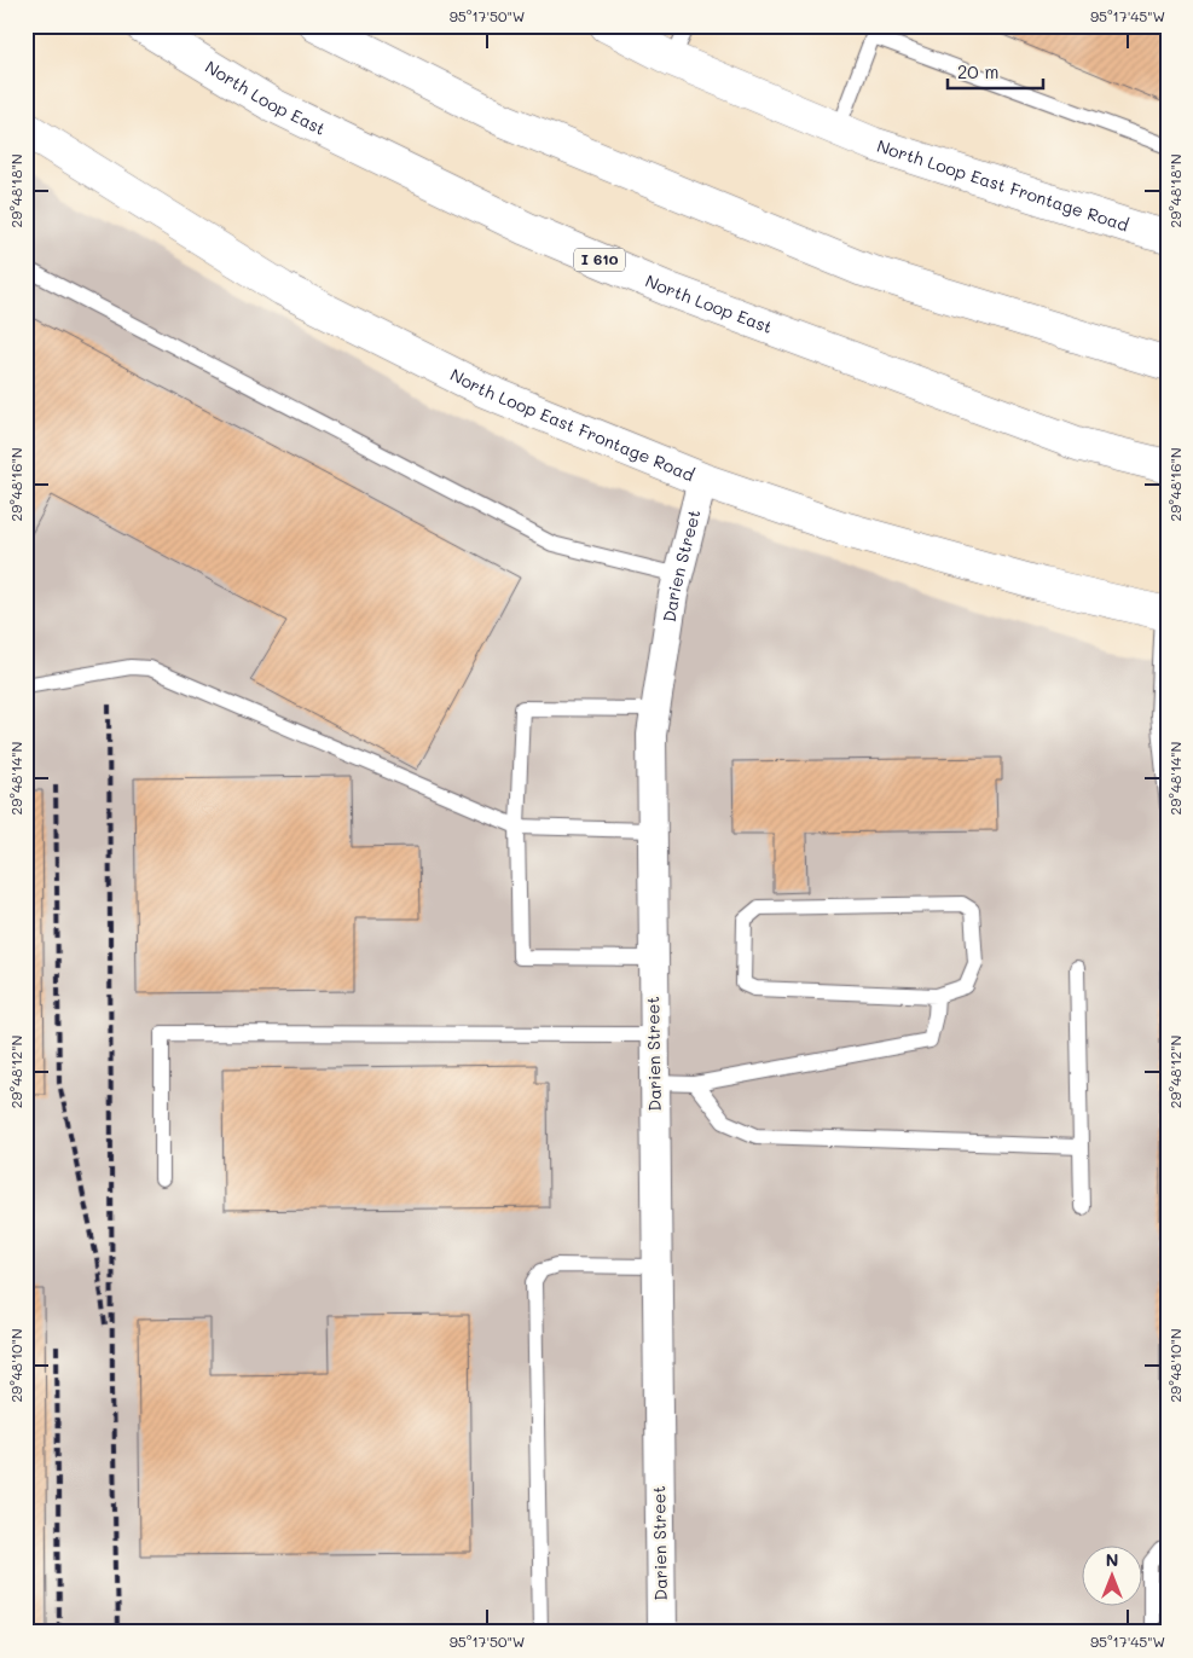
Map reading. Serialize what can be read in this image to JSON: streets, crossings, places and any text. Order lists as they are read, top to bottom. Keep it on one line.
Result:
{"streets":{"main road":["North Loop East","North Loop East Frontage Road","I 610"],"street":["Darien Street"]},"crossings":[["North Loop East Frontage Road","Darien Street"]],"scale_bar":"20 m","north":"top","coordinates":["95°17'50\"W","95°17'45\"W","29°48'18\"N","29°48'16\"N","29°48'14\"N","29°48'12\"N","29°48'10\"N"]}
